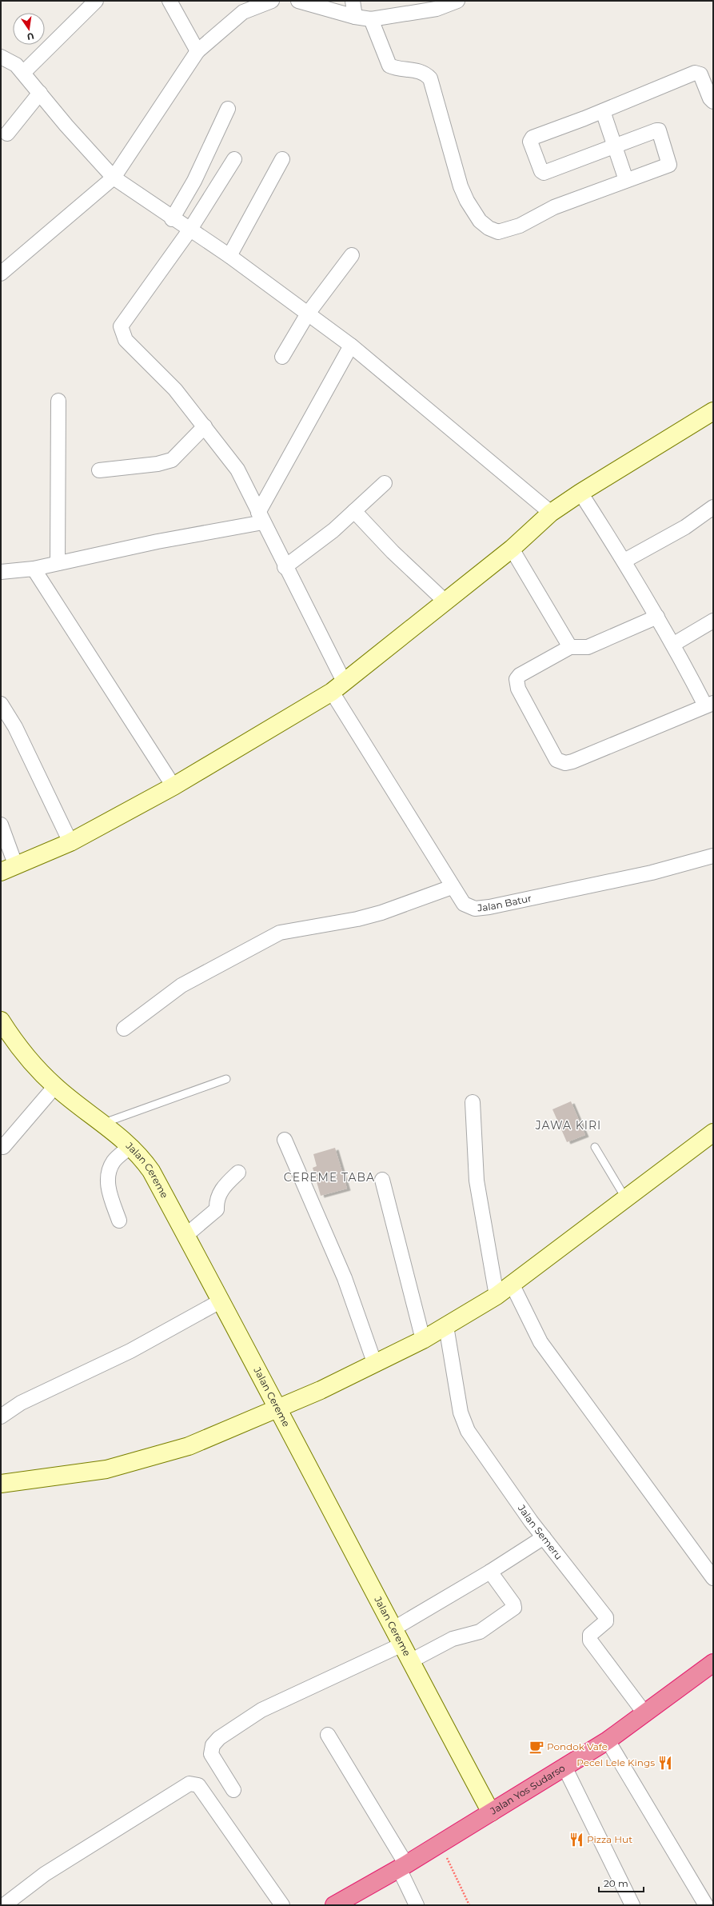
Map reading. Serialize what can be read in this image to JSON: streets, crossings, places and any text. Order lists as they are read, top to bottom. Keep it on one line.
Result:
{"streets":{"highway":["Jalan Yos Sudarso"],"street":["Jalan Batur","Jalan Cereme","Jalan Semeru"]},"crossings":[["Jalan Cereme","Jalan Yos Sudarso"],["Jalan Semeru","Jalan Yos Sudarso"]],"districts":["JAWA KIRI","CEREME TABA"],"places":{"cafe":["Pondok Vafe"],"restaurant":["Pecel Lele Kings","Pizza Hut"]},"scale_bar":"20 m","north":"bottom"}
